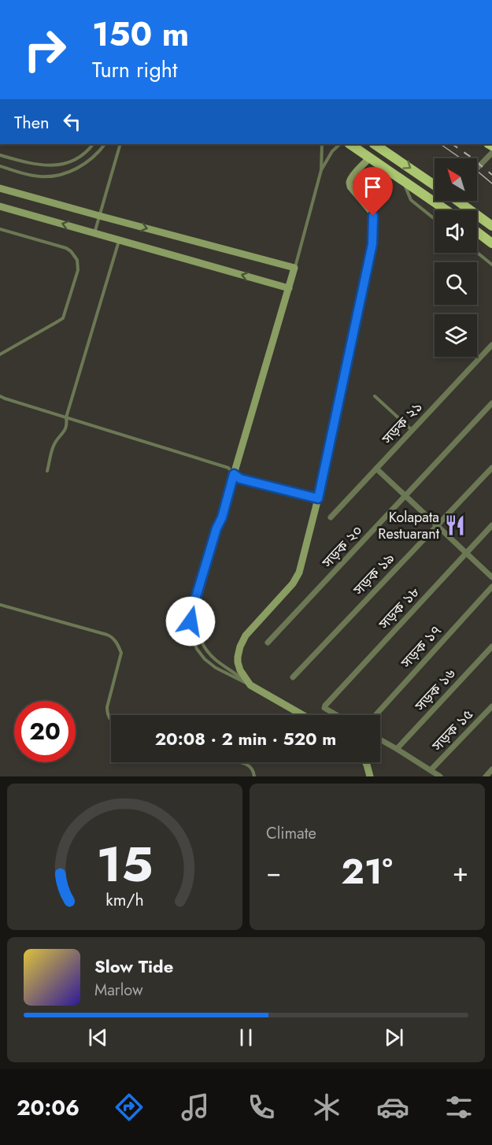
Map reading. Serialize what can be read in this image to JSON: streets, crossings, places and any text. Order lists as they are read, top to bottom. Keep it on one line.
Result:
{"streets":{"street":["সড়ক ২১","সড়ক ২০","সড়ক ১৯","সড়ক ১৮","সড়ক ১৭","সড়ক ১৬","সড়ক ১৫"]},"places":{"restaurant":["Kolapata Restuarant"]},"north":"top left","page":{"turn":["150 m","Turn right"],"then":"Then","limit":"20","trip":"20:08 · 2 min · 520 m","tile":"Climate","heat":["−","21°","+"],"song":["Slow Tide","Marlow"],"tabs":"20:06","gauge":["15","km/h"]}}
